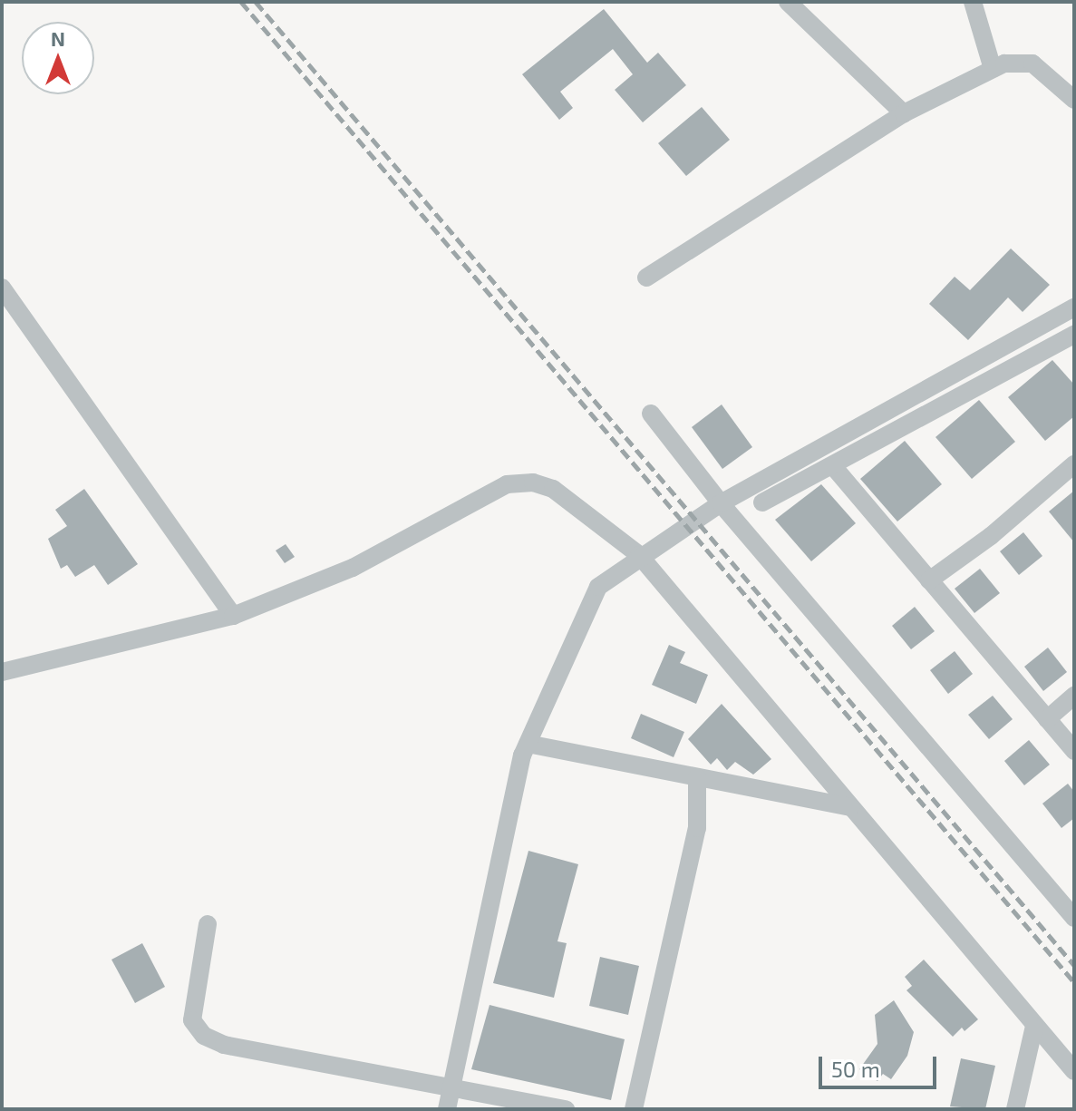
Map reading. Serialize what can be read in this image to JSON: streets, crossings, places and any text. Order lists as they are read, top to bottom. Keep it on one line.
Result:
{"scale_bar":"50 m","north":"top"}
